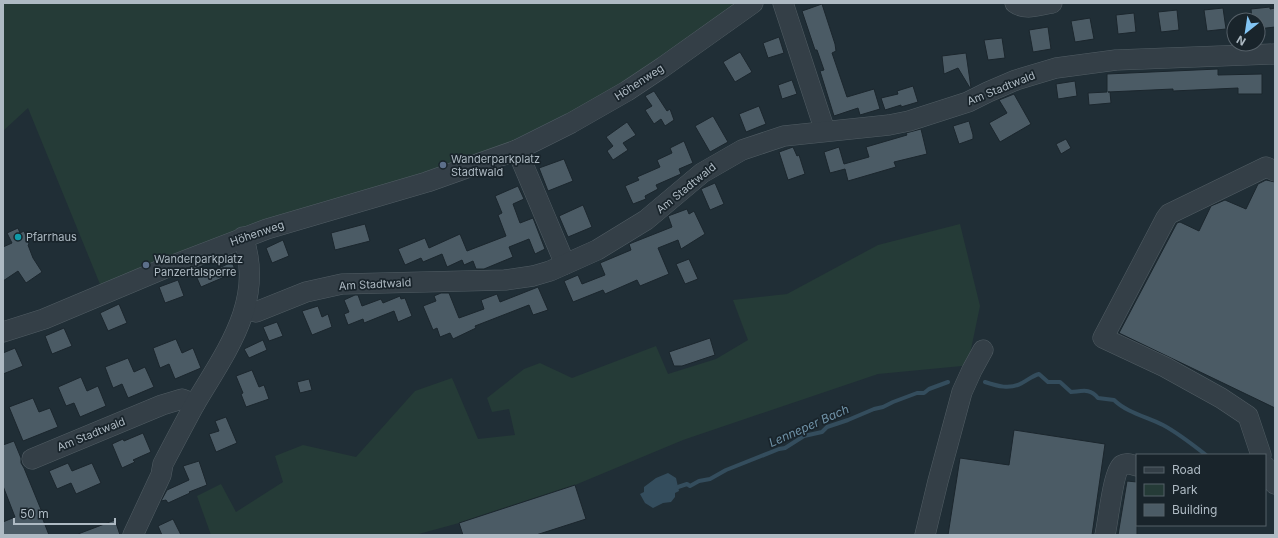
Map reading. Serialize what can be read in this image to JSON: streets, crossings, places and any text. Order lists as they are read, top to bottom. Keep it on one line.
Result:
{"streets":{"street":["Höhenweg","Am Stadtwald"]},"water":["Lenneper Bach"],"places":["Wanderparkplatz Stadtwald","Pfarrhaus","Wanderparkplatz Panzertalsperre"],"legend":["Road","Park","Building"],"scale_bar":"50 m","north":"bottom left"}
